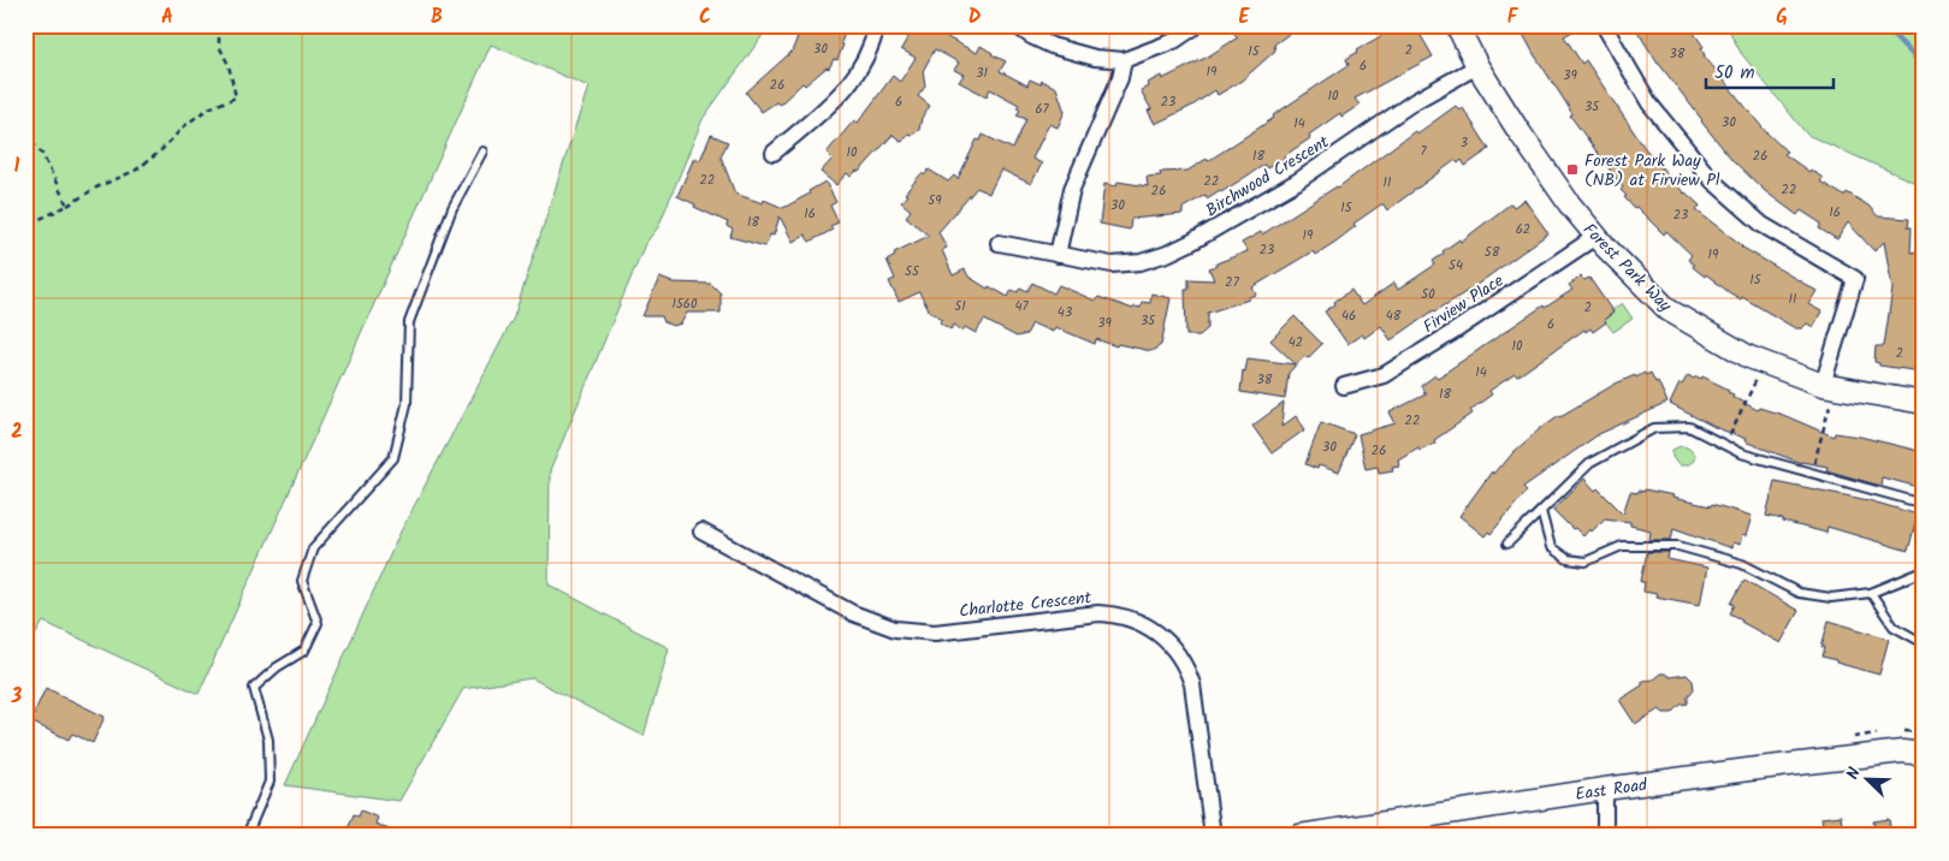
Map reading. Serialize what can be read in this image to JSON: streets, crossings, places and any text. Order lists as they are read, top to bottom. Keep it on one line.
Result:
{"streets":{"street":["Birchwood Crescent","Forest Park Way","Firview Place","Charlotte Crescent","East Road"]},"crossings":[["Birchwood Crescent","Forest Park Way"],["Forest Park Way","Firview Place"]],"places":{"transit":["Forest Park Way (NB) at Firview Pl"]},"house_numbers":["30","2","15","38","6","19","31","39","26","10","6","23","35","67","30","14","3","7","10","18","26","22","22","11","22","26","59","30","15","16","16","23","18","62","19","23","58","19","54","55","15","27","50","11","1560","51","47","2","43","46","48","35","39","6","42","10","2","14","38","18","22","30","26"],"scale_bar":"50 m","north":"top left","grid":{"columns":["A","B","C","D","E","F","G"],"rows":["1","2","3"]}}
